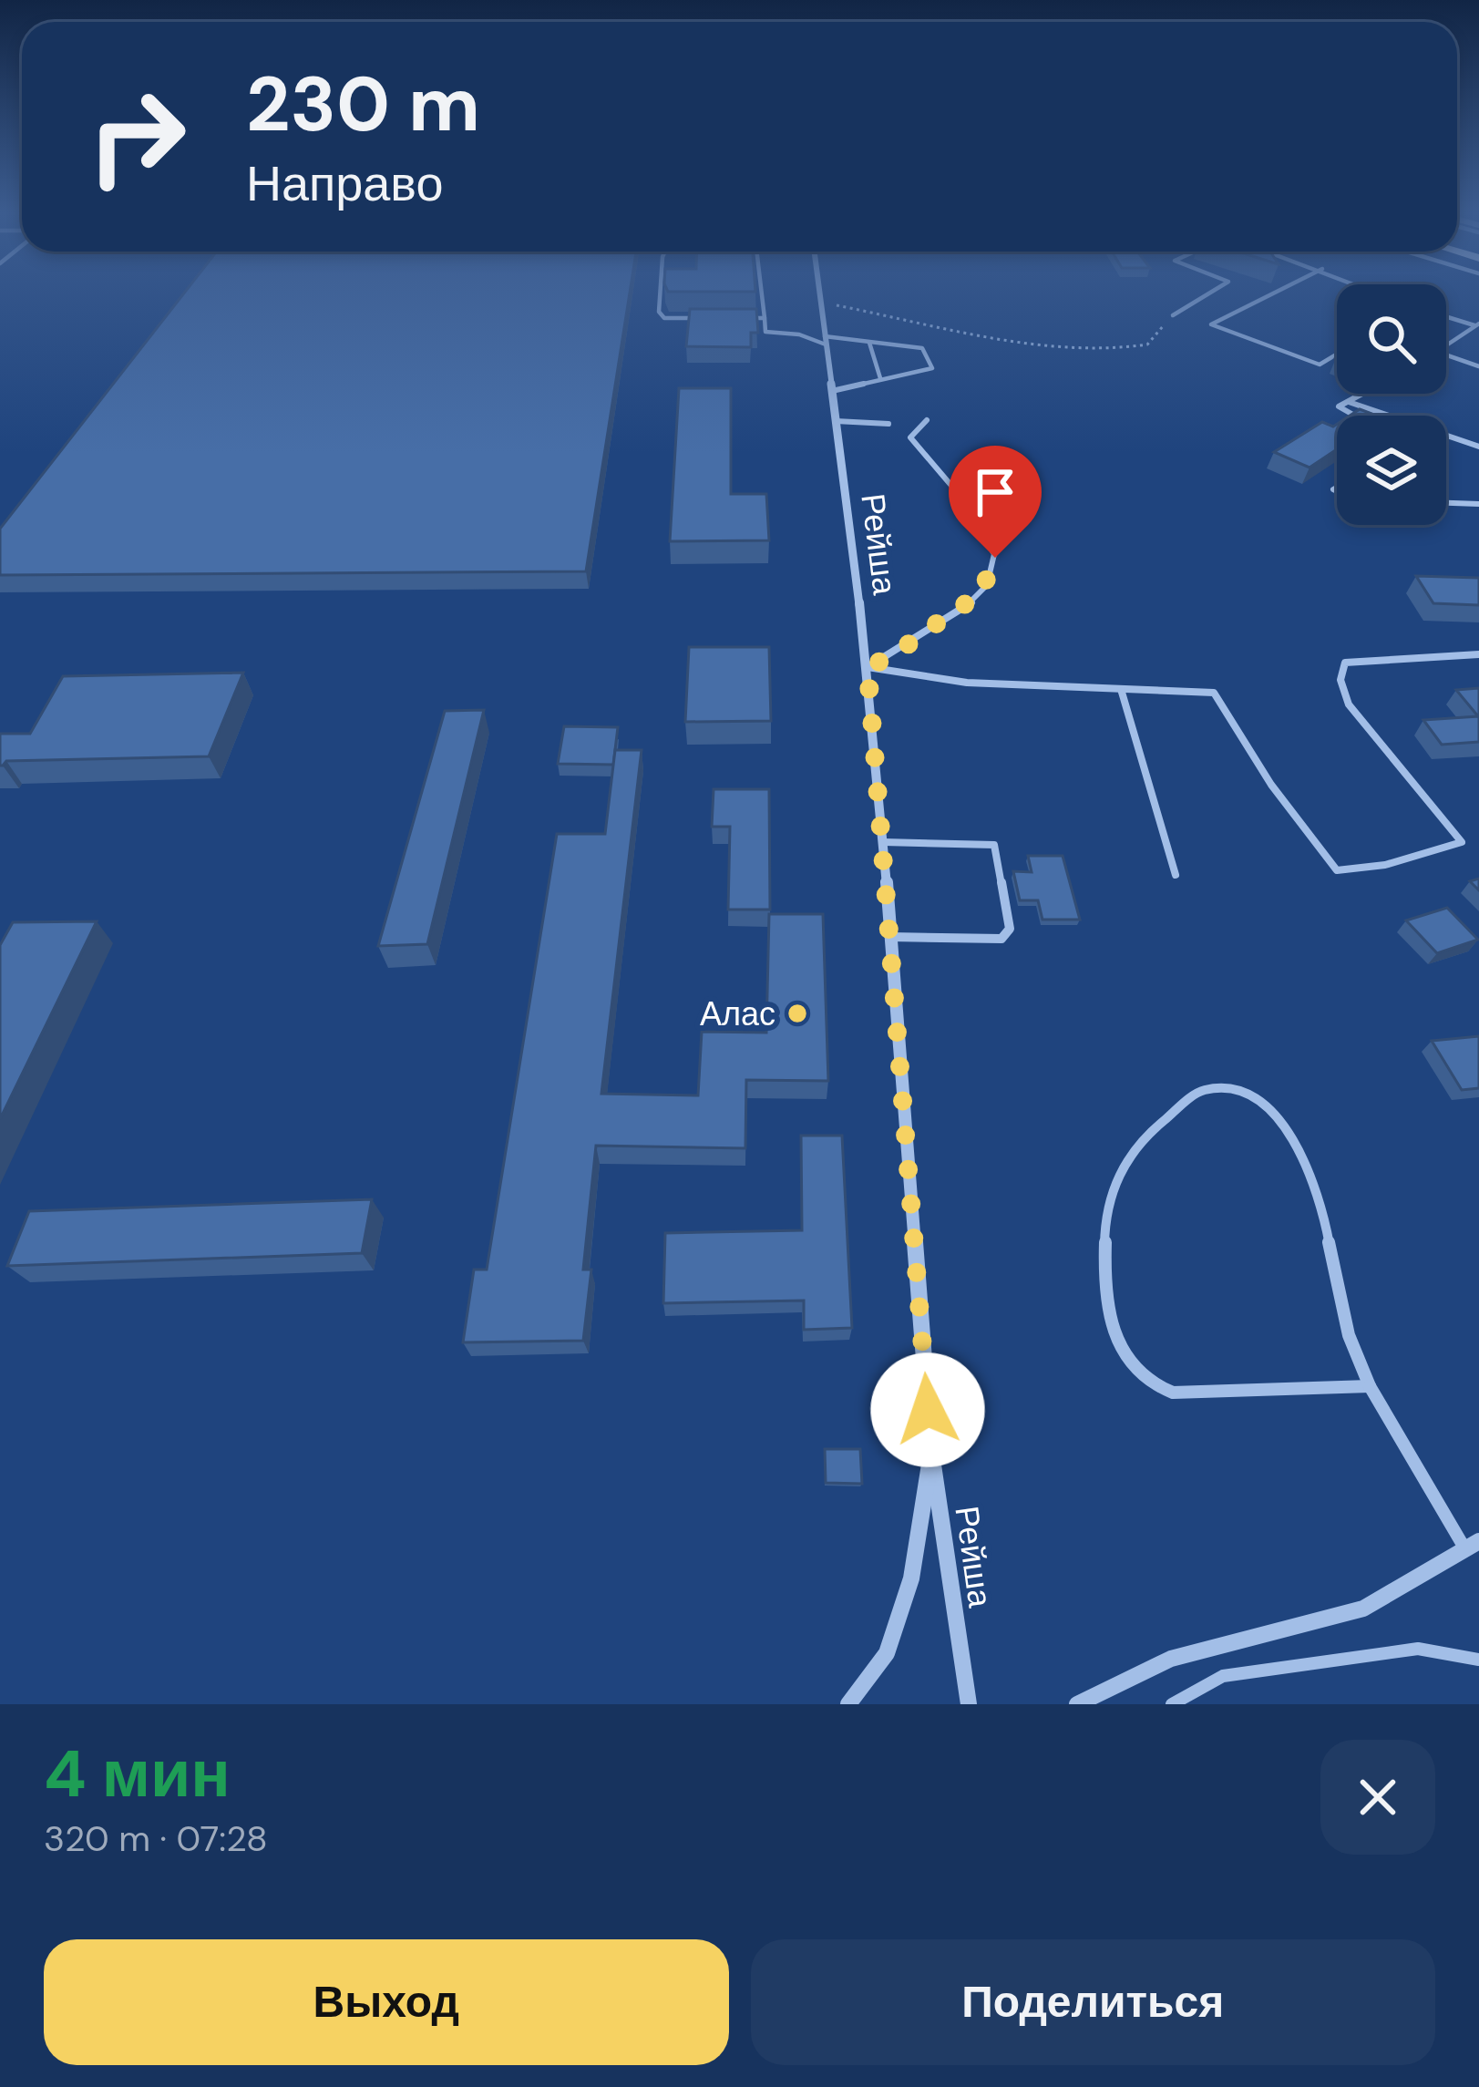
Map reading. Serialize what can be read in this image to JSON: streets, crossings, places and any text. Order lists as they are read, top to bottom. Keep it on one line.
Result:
{"streets":{"street":["Рейша"]},"places":["Алас"],"page":{"turn":["230 m","Направо"],"heading":["4 мин","320 m · 07:28"],"buttons":["Выход","Поделиться"]}}
